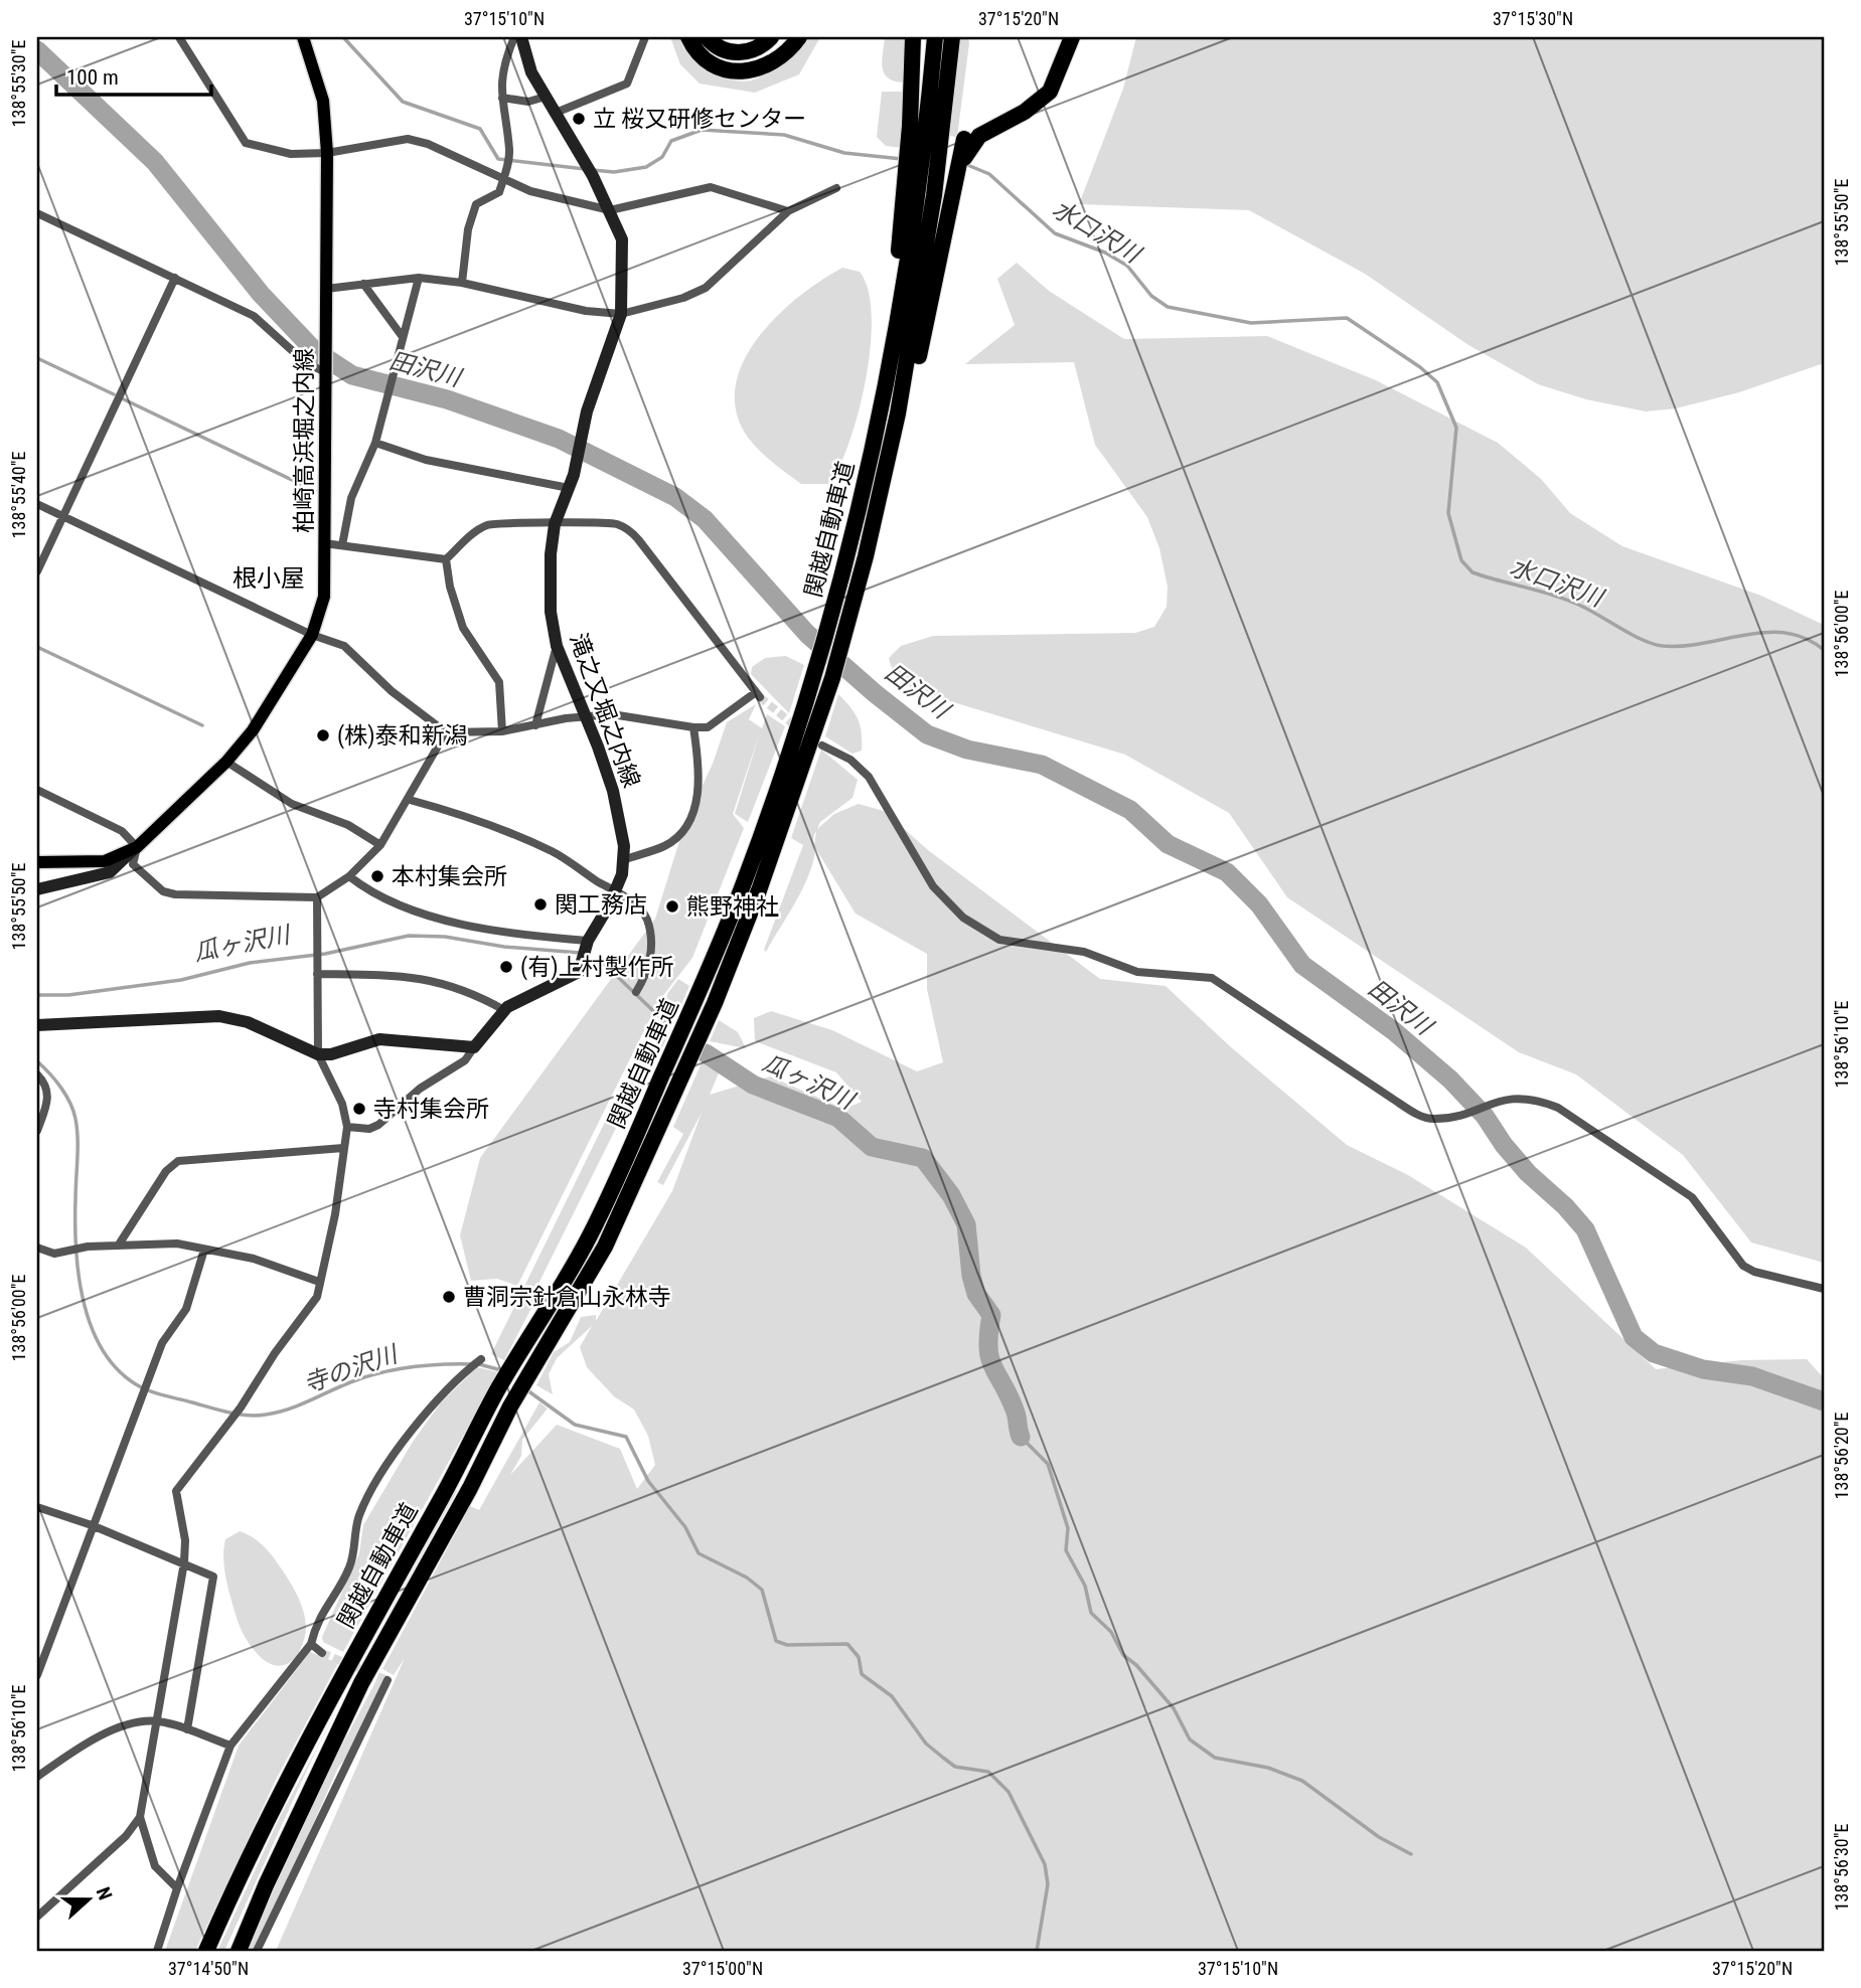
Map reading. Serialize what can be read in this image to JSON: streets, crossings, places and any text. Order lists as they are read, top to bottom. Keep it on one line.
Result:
{"streets":{"highway":["関越自動車道"],"main road":["柏崎高浜堀之内線","滝之又堀之内線"]},"districts":["根小屋"],"water":["水口沢川","田沢川","瓜ヶ沢川","寺の沢川"],"places":["立 桜又研修センター","(株)泰和新潟","本村集会所","関工務店","熊野神社","(有)上村製作所","寺村集会所","曹洞宗針倉山永林寺"],"scale_bar":"100 m","north":"right","coordinates":["37°15'10\"N","37°15'20\"N","37°15'30\"N","138°55'30\"E","138°55'50\"E","138°55'40\"E","138°56'00\"E","138°56'10\"E","138°56'20\"E","138°56'30\"E","37°14'50\"N","37°15'00\"N"]}
